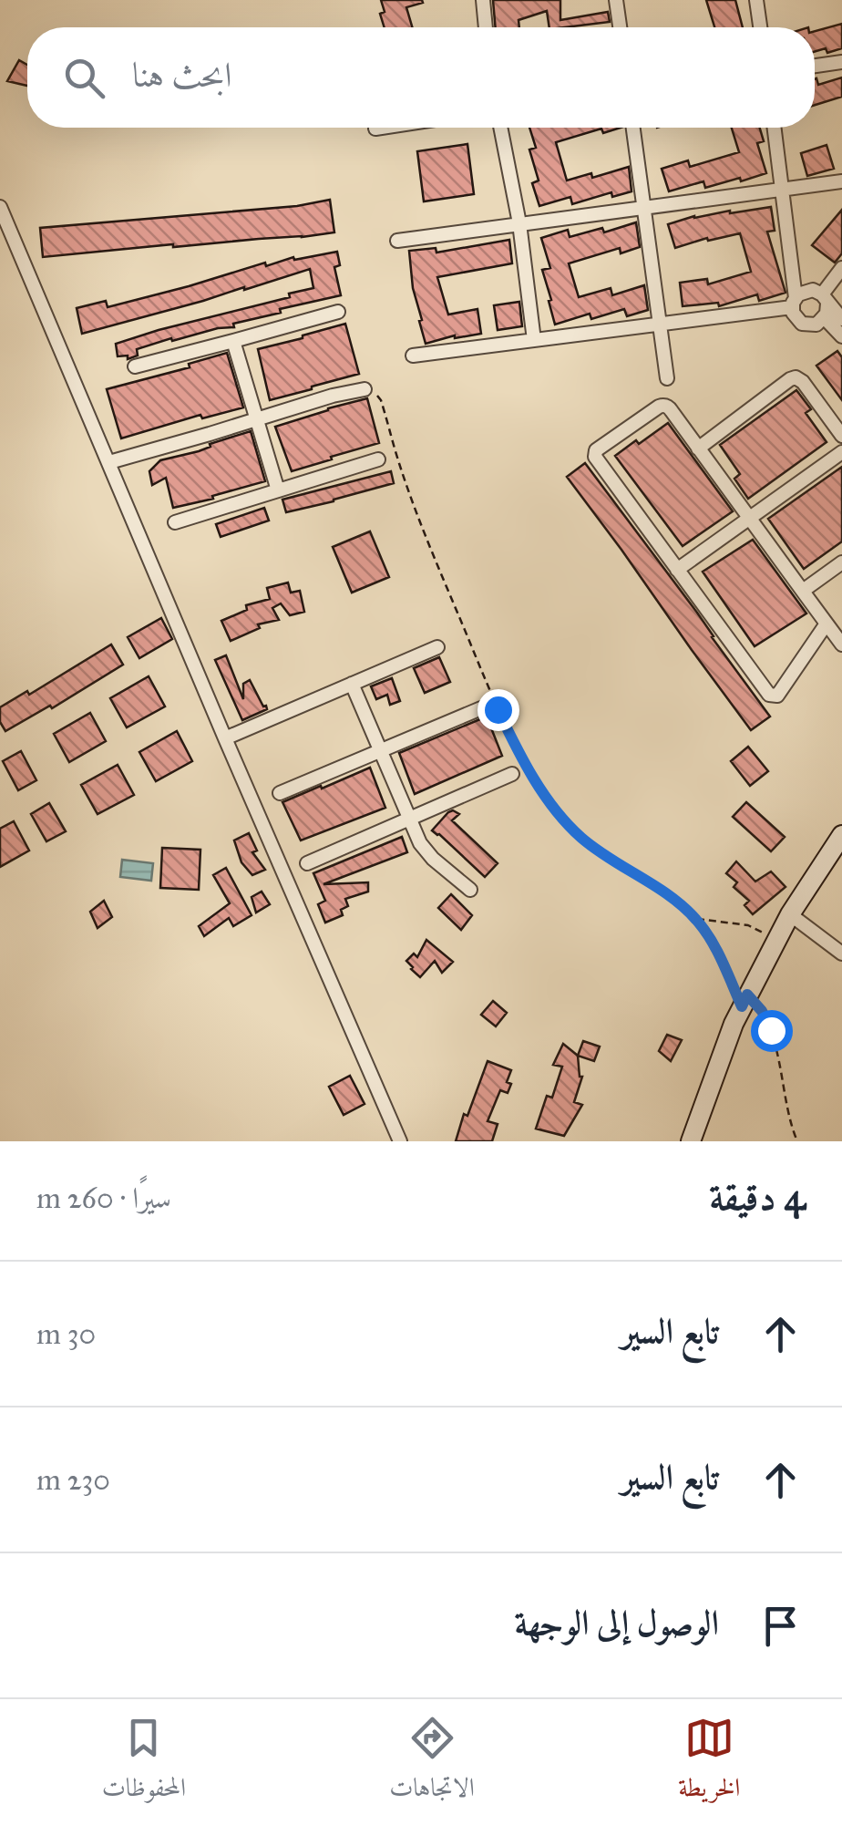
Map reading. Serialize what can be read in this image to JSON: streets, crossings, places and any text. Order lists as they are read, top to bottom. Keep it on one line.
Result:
{"page":{"search":"ابحث هنا","heading":["4 دقيقة","سيرًا · 260 m"],"list":[["تابع السير","30 m"],["تابع السير","230 m"],"الوصول إلى الوجهة"],"nav":["الخريطة","الاتجاهات","المحفوظات"]}}
